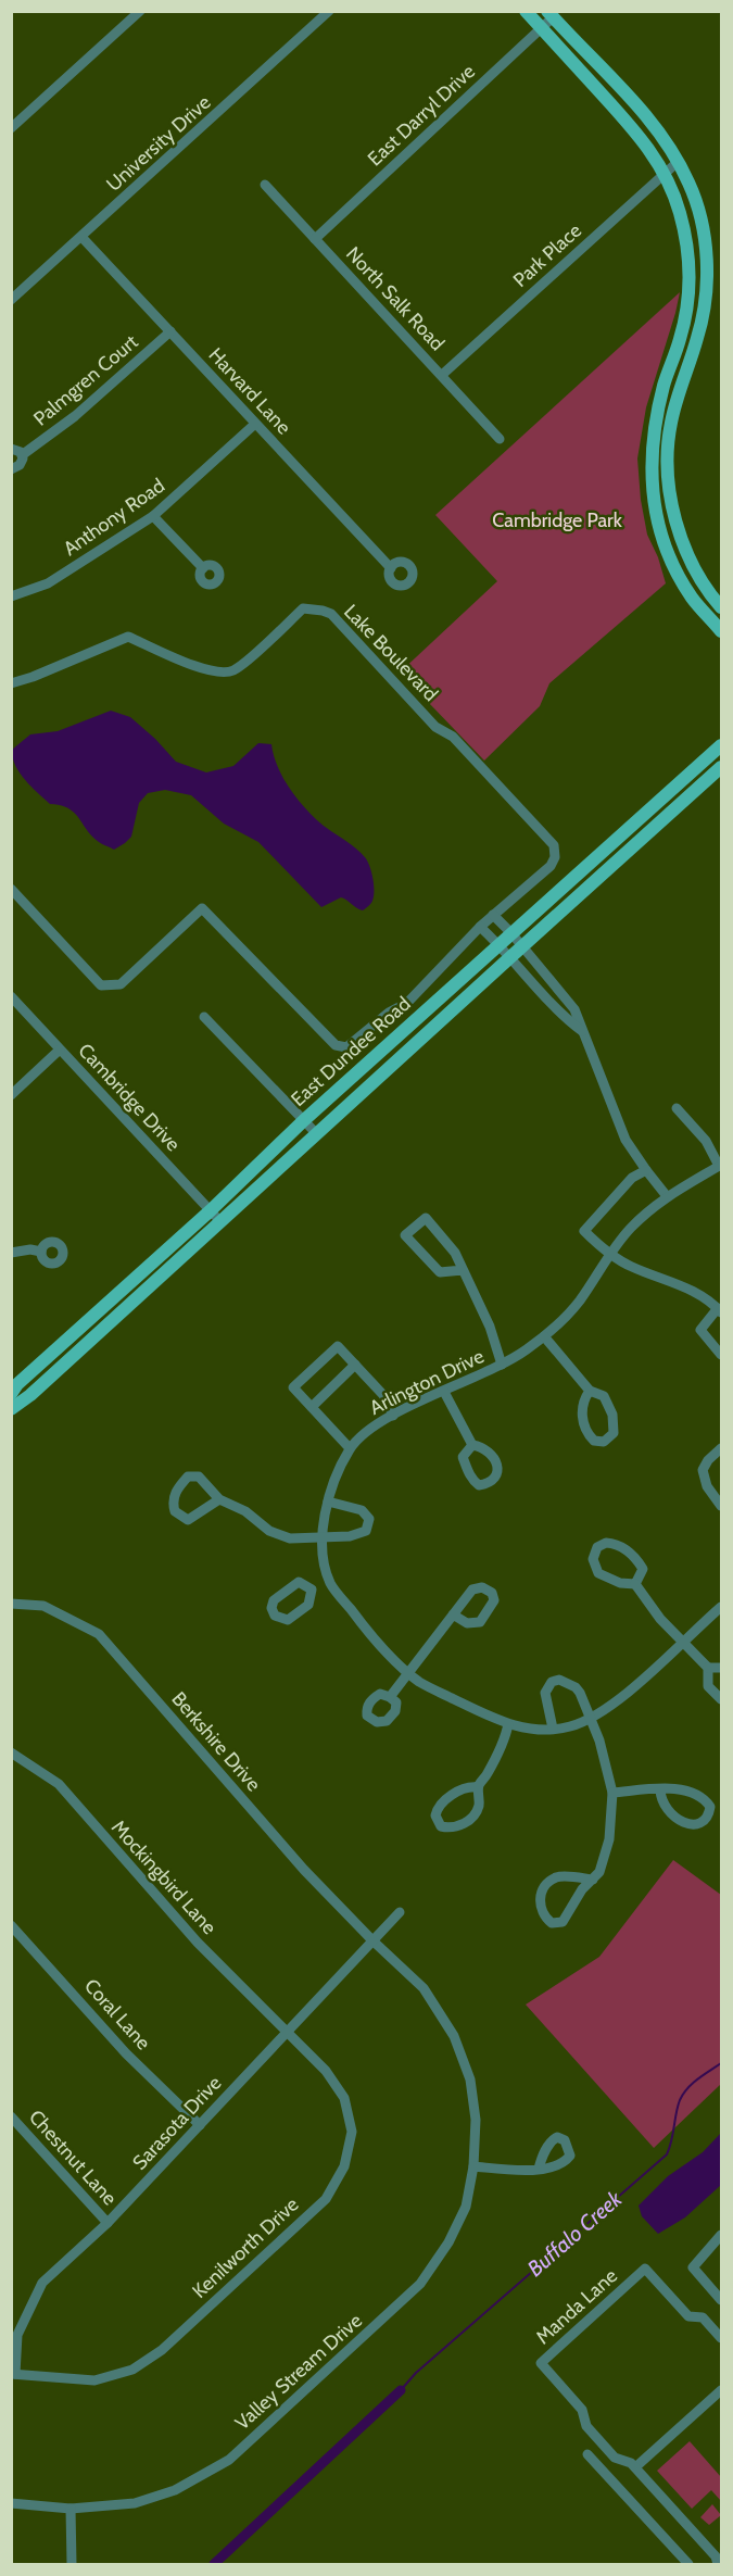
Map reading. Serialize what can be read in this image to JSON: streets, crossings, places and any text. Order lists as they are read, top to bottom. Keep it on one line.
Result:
{"streets":{"main road":["East Dundee Road"],"street":["East Darryl Drive","University Drive","Park Place","North Salk Road","Palmgren Court","Harvard Lane","Anthony Road","Lake Boulevard","Cambridge Drive","Arlington Drive","Berkshire Drive","Mockingbird Lane","Coral Lane","Sarasota Drive","Chestnut Lane","Kenilworth Drive","Manda Lane","Valley Stream Drive"]},"crossings":[["East Darryl Drive","North Salk Road"],["University Drive","Harvard Lane"],["Park Place","North Salk Road"],["Palmgren Court","Harvard Lane"],["Harvard Lane","Anthony Road"],["East Dundee Road","Cambridge Drive"],["Berkshire Drive","Sarasota Drive"],["Berkshire Drive","Valley Stream Drive"],["Mockingbird Lane","Sarasota Drive"],["Mockingbird Lane","Kenilworth Drive"],["Coral Lane","Sarasota Drive"],["Sarasota Drive","Chestnut Lane"],["Sarasota Drive","Kenilworth Drive"],["Sarasota Drive","Valley Stream Drive"]],"water":["Buffalo Creek"],"parks":["Cambridge Park"]}
